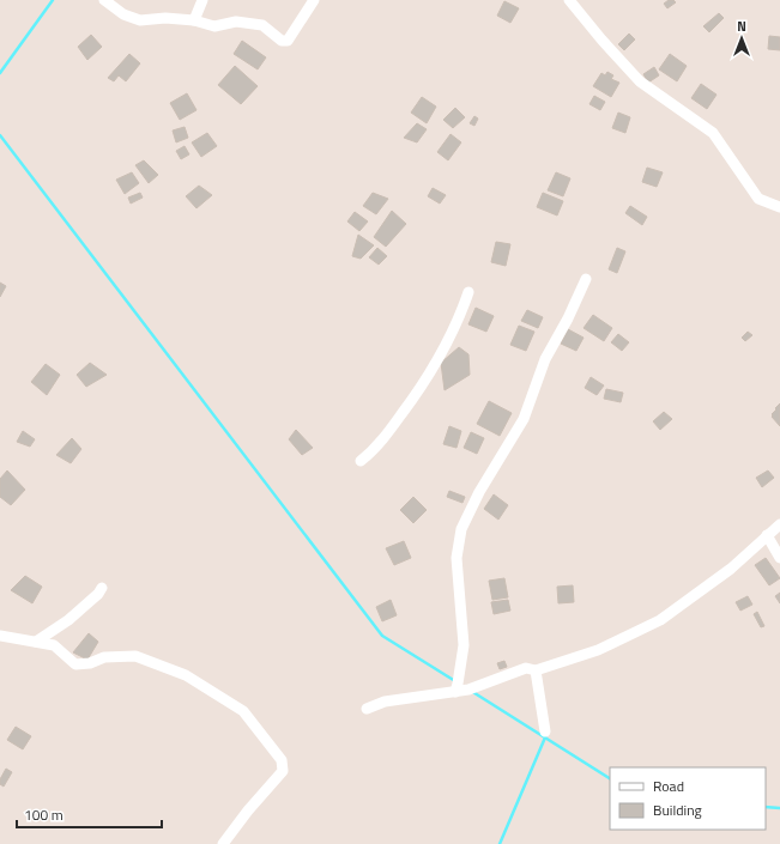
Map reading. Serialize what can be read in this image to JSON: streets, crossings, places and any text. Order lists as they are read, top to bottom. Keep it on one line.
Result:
{"legend":["Road","Building"],"scale_bar":"100 m","north":"top"}
